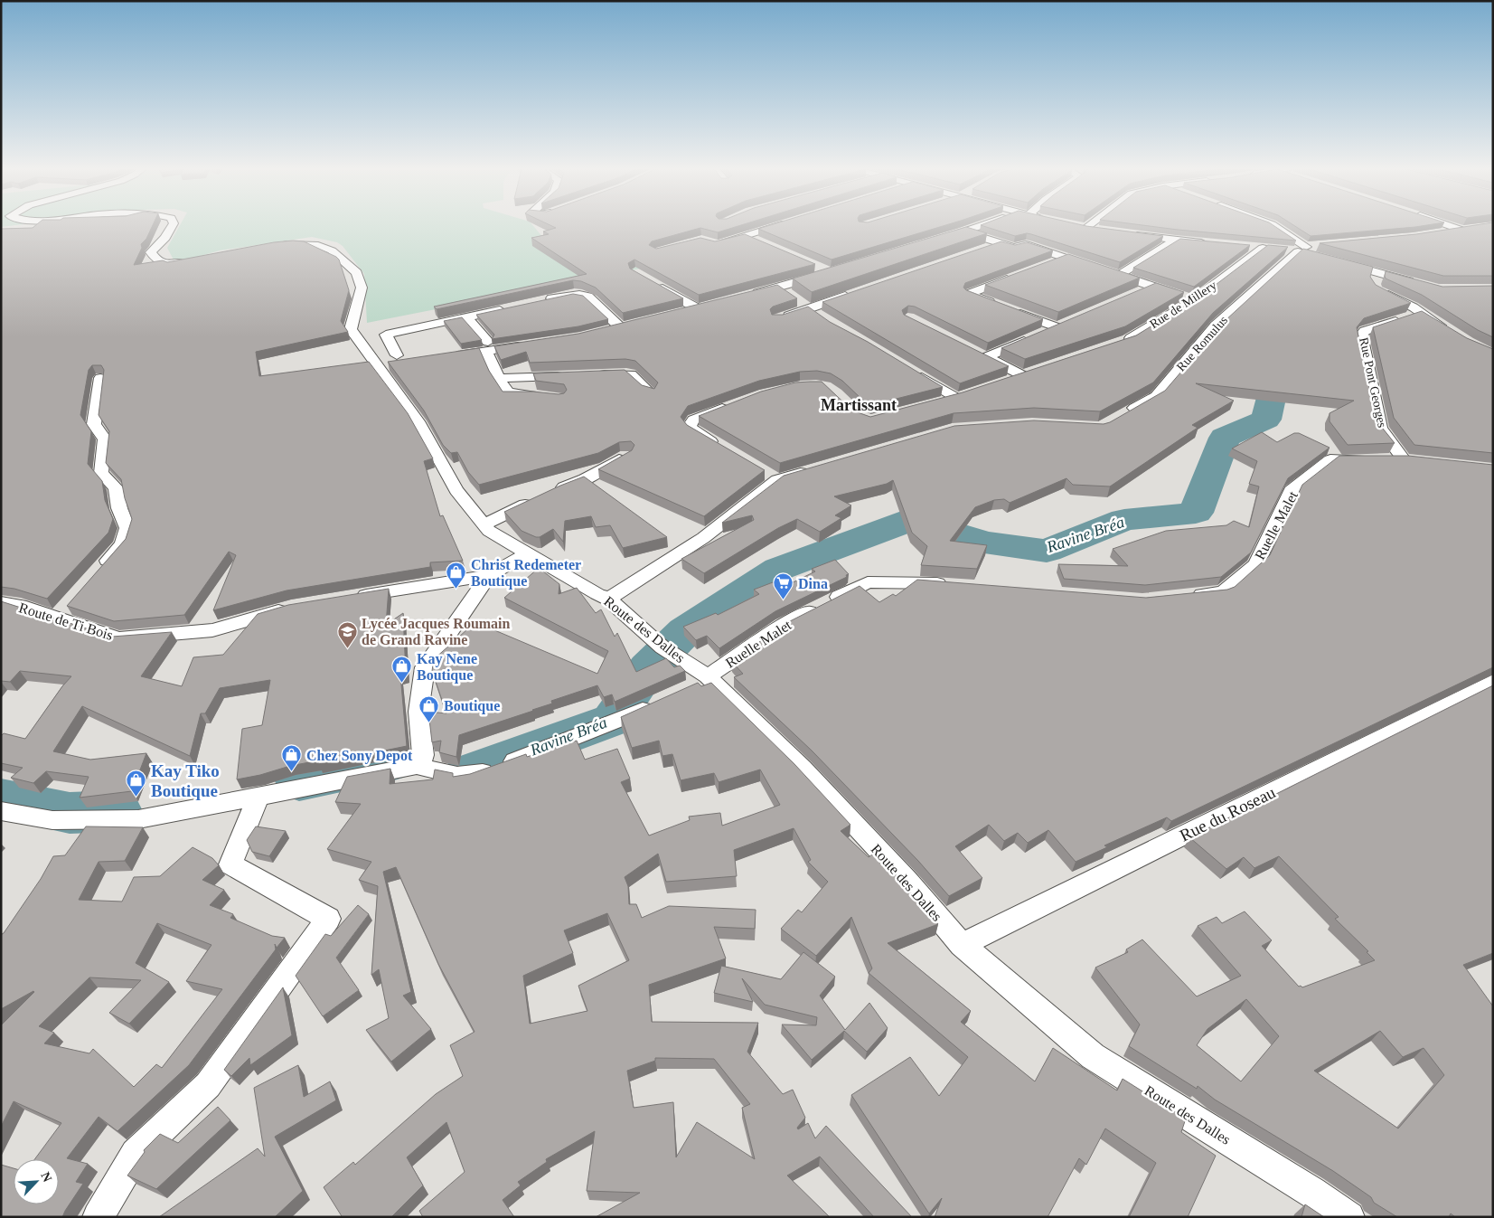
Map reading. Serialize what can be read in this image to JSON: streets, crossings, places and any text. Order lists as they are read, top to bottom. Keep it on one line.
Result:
{"streets":{"street":["Rue de Millery","Rue Romulus","Rue Pont Georges","Ruelle Malet","Route de Ti Bois","Route des Dalles","Rue du Roseau"]},"crossings":[["Rue Pont Georges","Ruelle Malet"],["Ruelle Malet","Route des Dalles"],["Route des Dalles","Rue du Roseau"]],"districts":["Martissant"],"water":["Ravine Bréa"],"places":{"shop":["Christ Redemeter Boutique","Kay Nene Boutique","Boutique","Chez Sony Depot","Kay Tiko Boutique"],"supermarket":["Dina"],"school or university":["Lycée Jacques Roumain de Grand Ravine"]},"north":"top right"}
